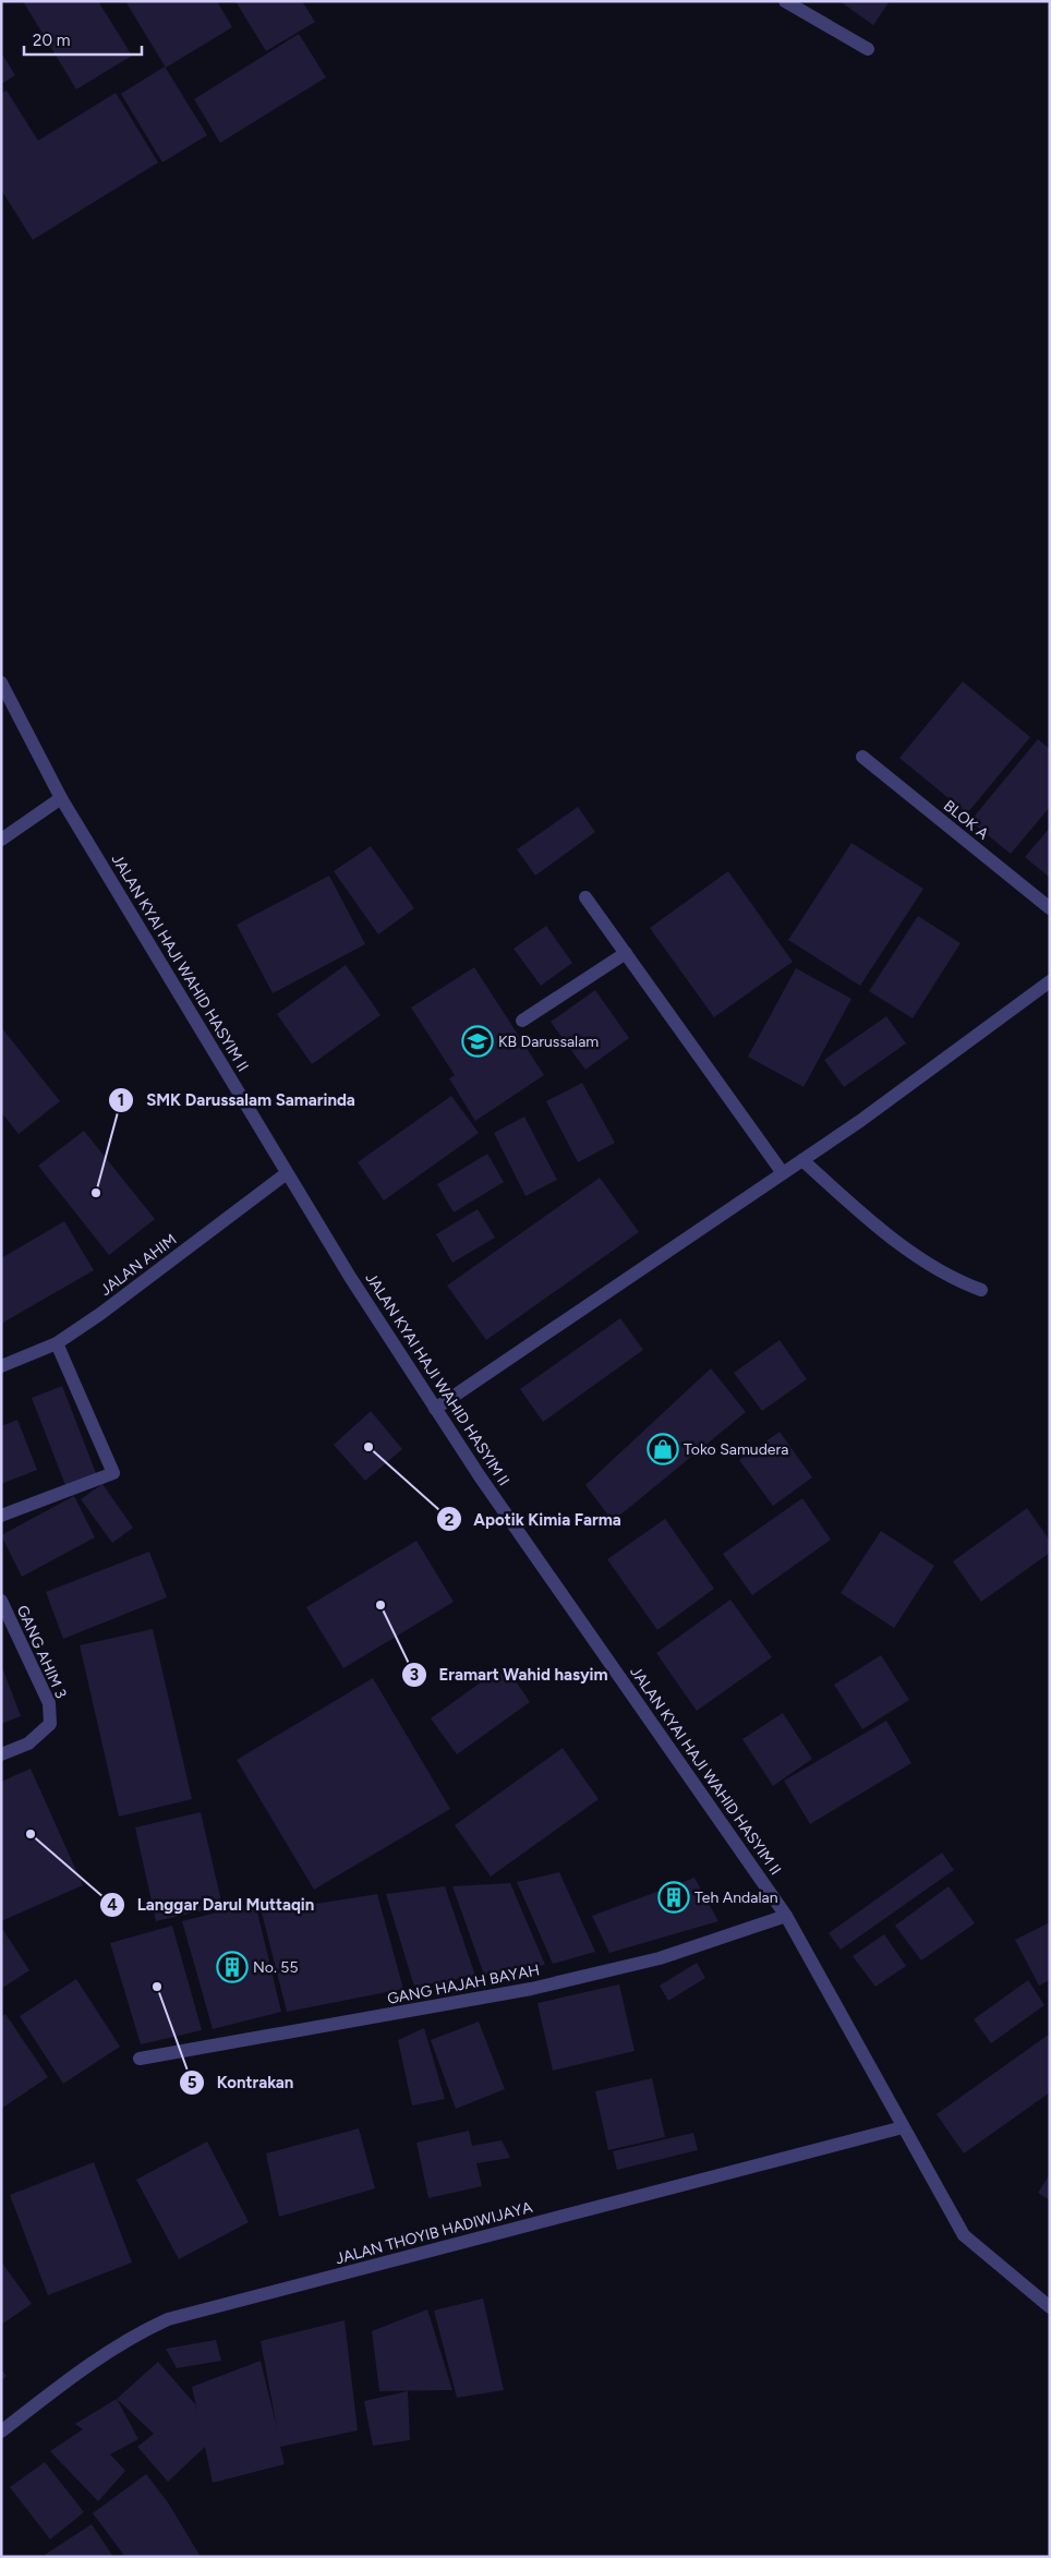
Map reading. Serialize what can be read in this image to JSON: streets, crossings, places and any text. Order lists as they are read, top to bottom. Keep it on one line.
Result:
{"streets":{"street":["BLOK A","JALAN KYAI HAJI WAHID HASYIM II","JALAN AHIM","GANG AHIM 3","GANG HAJAH BAYAH","JALAN THOYIB HADIWIJAYA"]},"crossings":[["JALAN KYAI HAJI WAHID HASYIM II","JALAN AHIM"],["JALAN KYAI HAJI WAHID HASYIM II","GANG HAJAH BAYAH"],["JALAN KYAI HAJI WAHID HASYIM II","JALAN THOYIB HADIWIJAYA"]],"places":{"school or university":["KB Darussalam"],"other":["SMK Darussalam Samarinda","Apotik Kimia Farma","Eramart Wahid hasyim","Langgar Darul Muttaqin","Kontrakan"],"shop":["Toko Samudera"],"building":["Teh Andalan","No. 55"]},"scale_bar":"20 m"}
